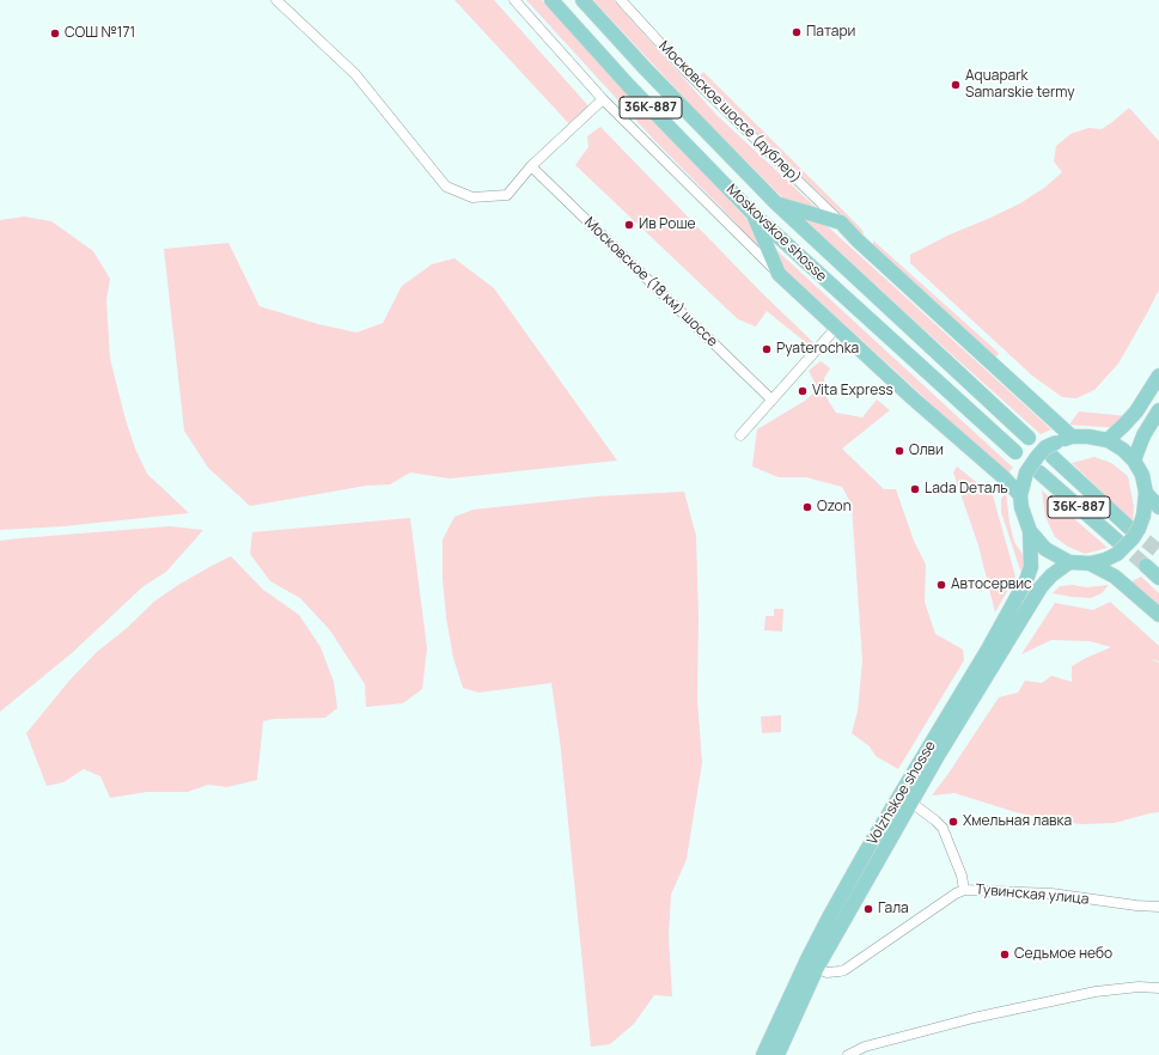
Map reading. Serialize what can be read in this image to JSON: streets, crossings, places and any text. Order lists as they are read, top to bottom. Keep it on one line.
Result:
{"streets":{"main road":["36К-887","Moskovskoe shosse","Volzhskoe shosse"],"street":["Московское шоссе (дублер)","Московское (18 км) шоссе","Тувинская улица"]},"crossings":[["Volzhskoe shosse","Тувинская улица"]],"places":["Патари","СОШ №171","Aquapark Samarskie termy","Ив Роше","Pyaterochka","Vita Express","Олви","Lada Dеталь","Ozon","Автосервис","Хмельная лавка","Гала","Седьмое небо"]}
